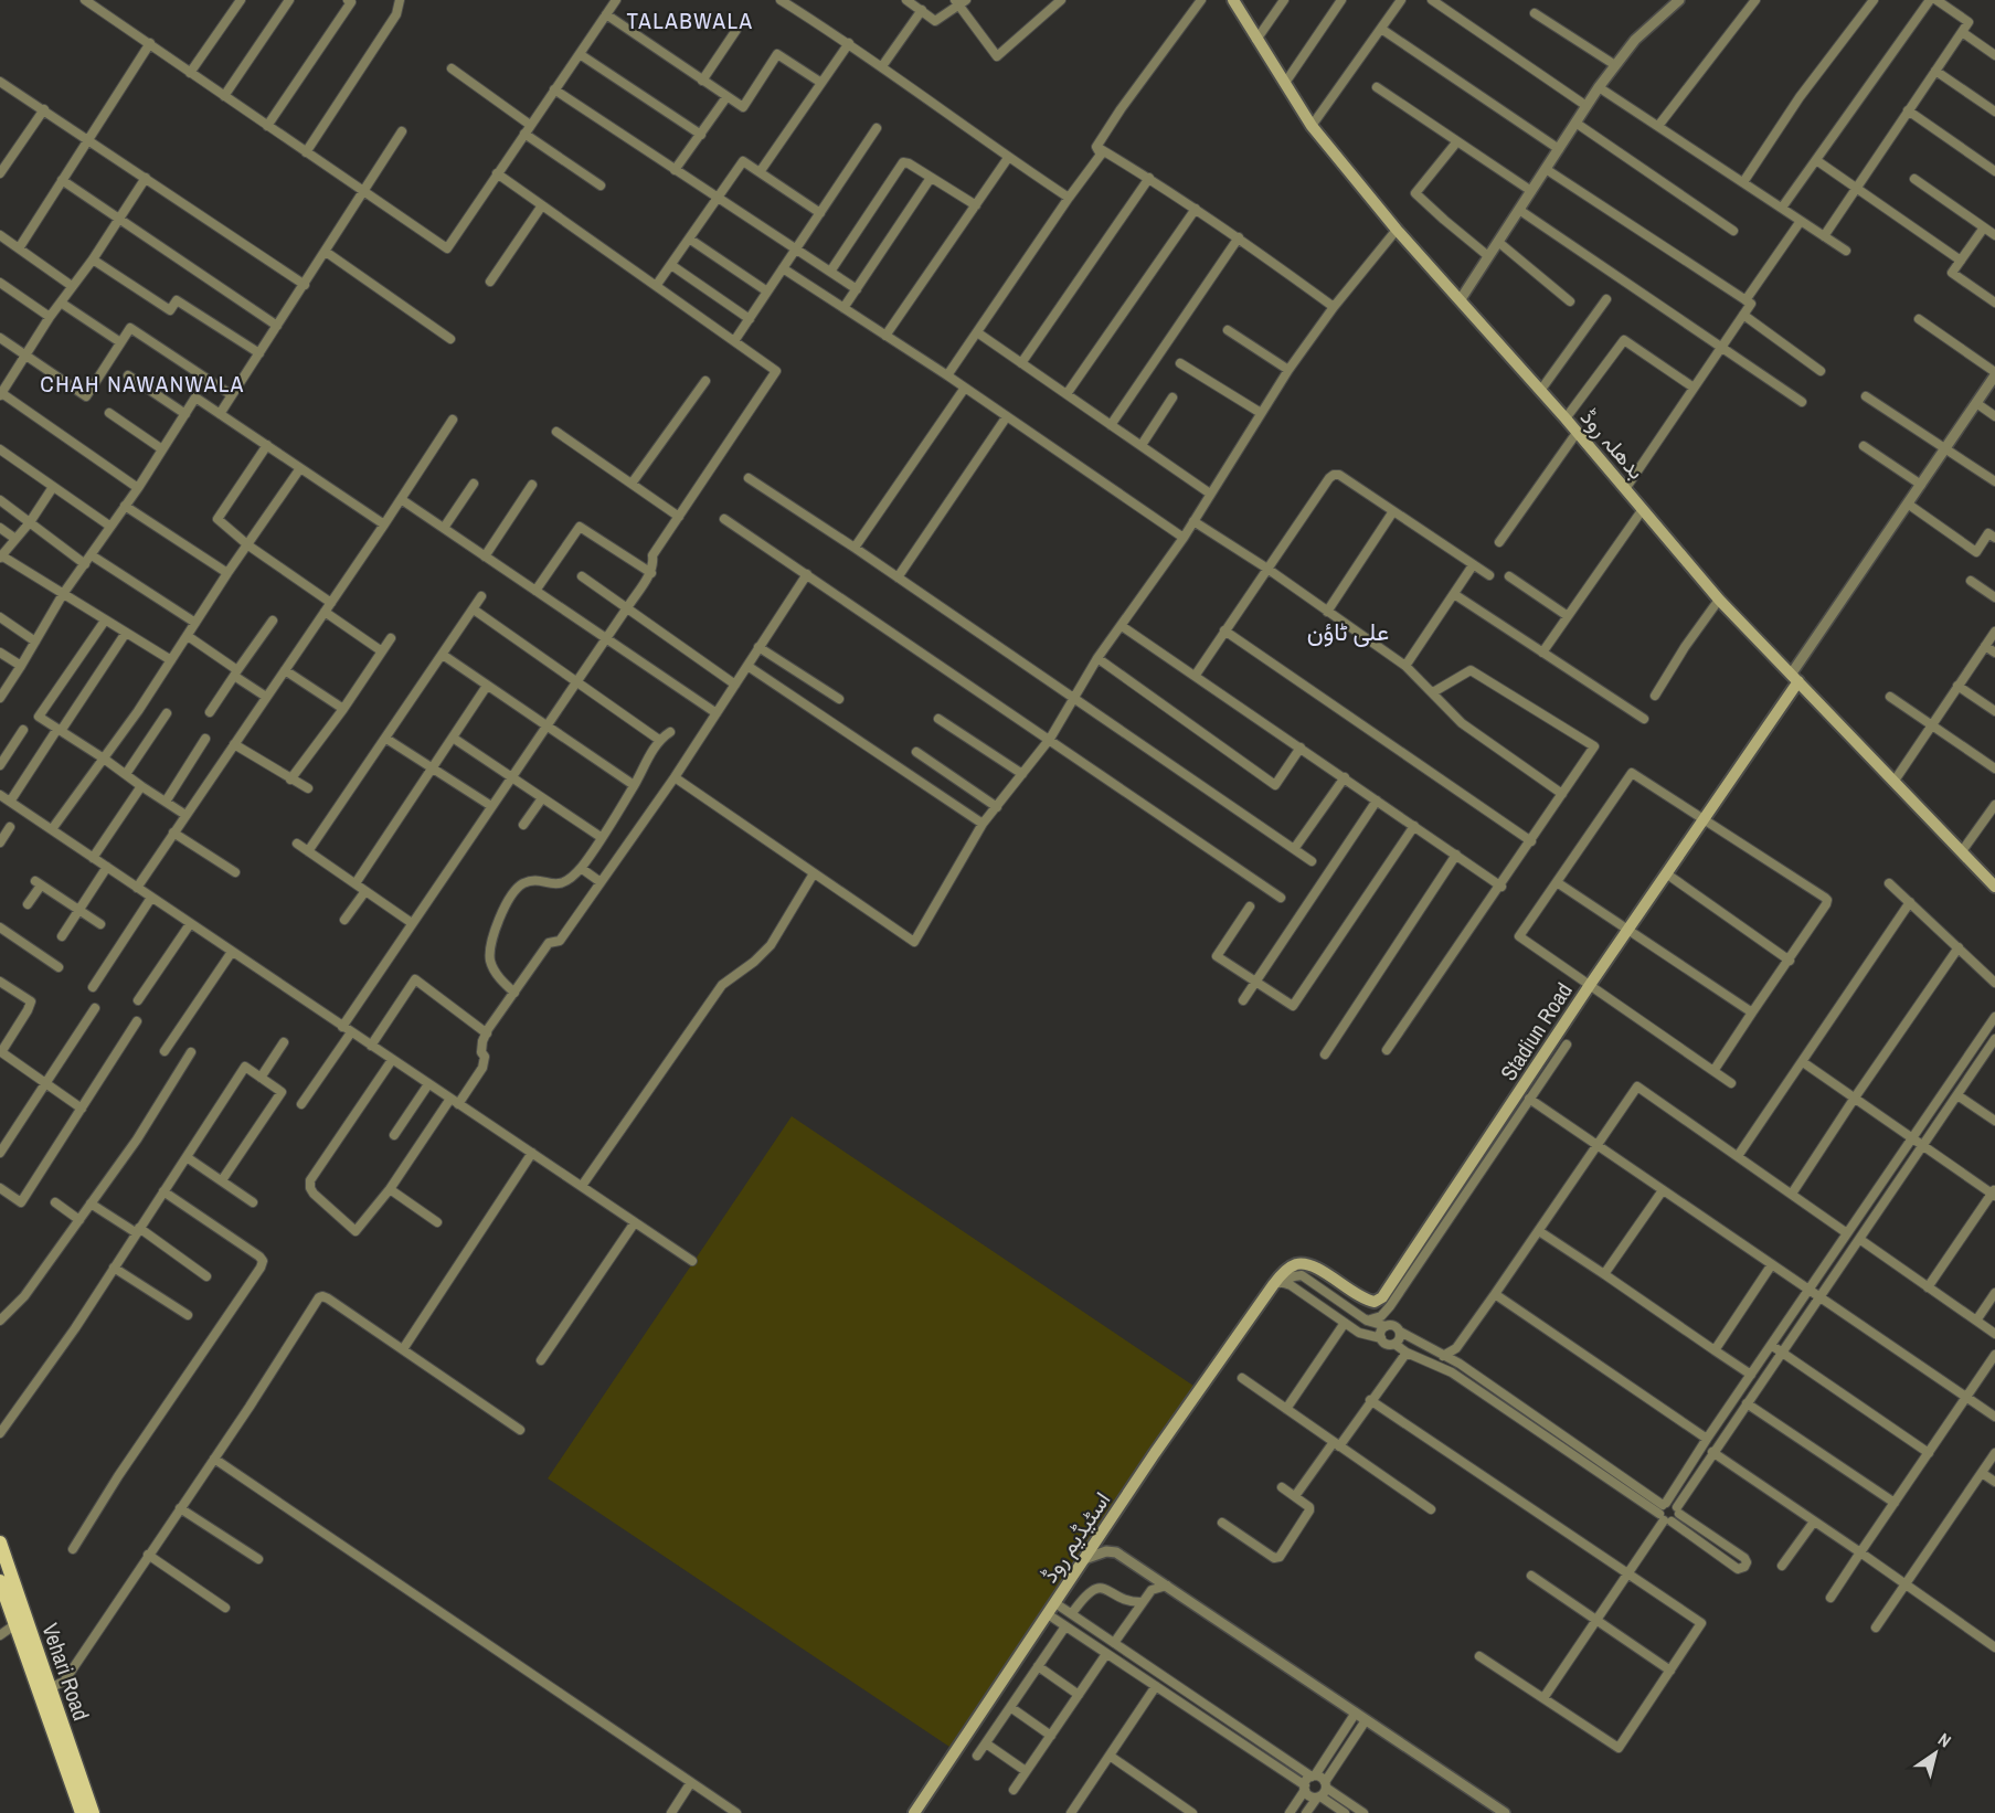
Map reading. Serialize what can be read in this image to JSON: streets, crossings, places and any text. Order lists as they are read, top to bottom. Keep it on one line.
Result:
{"streets":{"main road":["بدھلہ روڈ","Stadiun Road","اسٹیڈیم روڈ","Vehari Road"]},"crossings":[["بدھلہ روڈ","Stadiun Road"],["Stadiun Road","اسٹیڈیم روڈ"]],"districts":["TALABWALA","CHAH NAWANWALA","علی ٹاؤن"],"north":"top right"}
